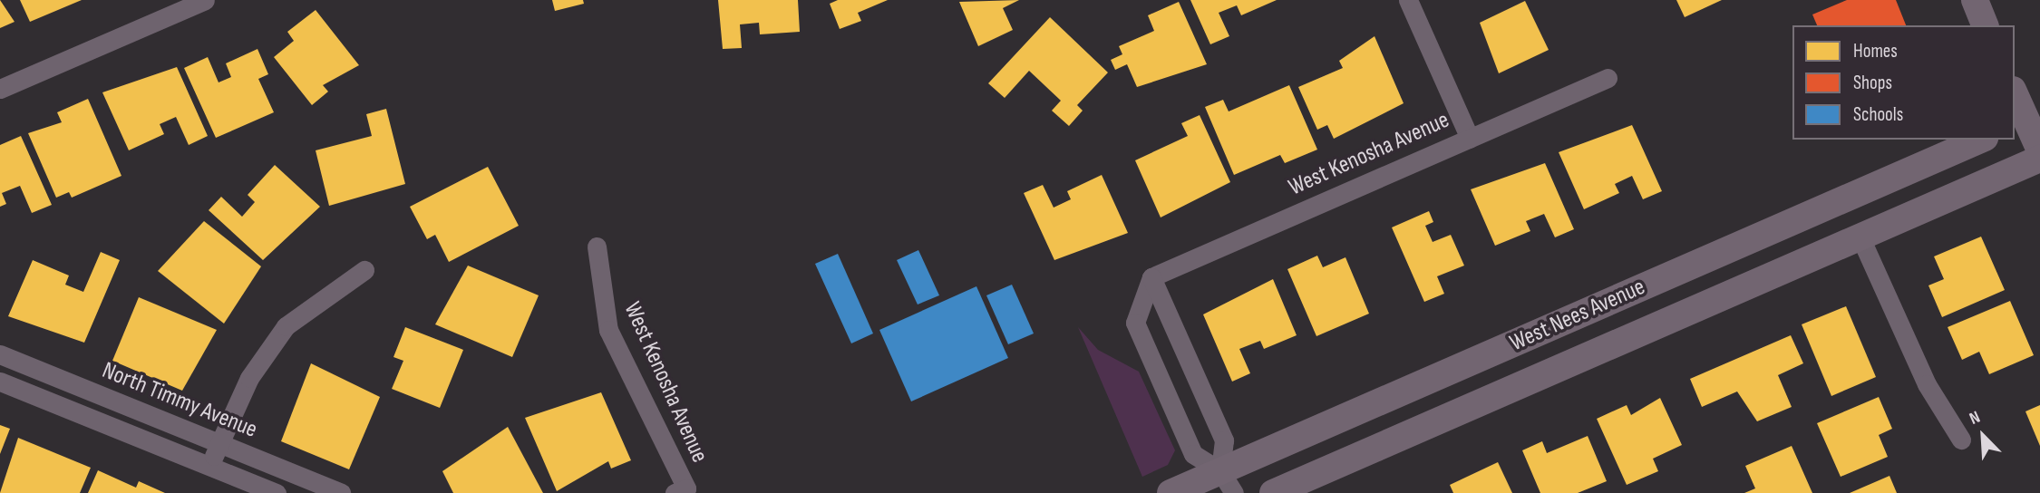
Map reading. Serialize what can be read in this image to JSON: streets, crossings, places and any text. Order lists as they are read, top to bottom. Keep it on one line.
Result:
{"streets":{"main road":["West Nees Avenue"],"street":["West Kenosha Avenue","North Timmy Avenue"]},"legend":["Homes","Shops","Schools"],"north":"top left"}
